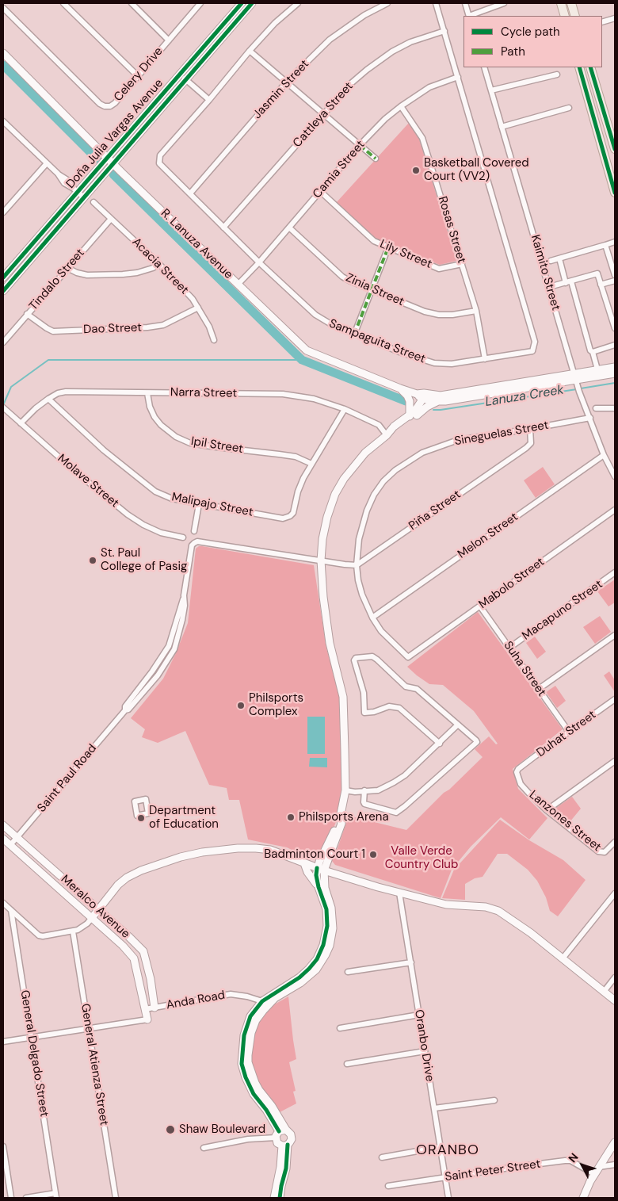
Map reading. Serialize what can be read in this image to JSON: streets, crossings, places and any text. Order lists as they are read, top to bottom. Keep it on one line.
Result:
{"streets":{"main road":["Doña Julia Vargas Avenue","R. Lanuza Avenue","Meralco Avenue"],"street":["Celery Drive","Jasmin Street","Cattleya Street","Camia Street","Rosas Street","Lily Street","Acacia Street","Kaimito Street","Tindalo Street","Zinia Street","Dao Street","Sampaguita Street","Narra Street","Sineguelas Street","Ipil Street","Molave Street","Malipajo Street","Piña Street","Melon Street","Mabolo Street","Macapuno Street","Suha Street","Duhat Street","Saint Paul Road","Lanzones Street","Anda Road","Oranbo Drive","General Delgado Street","General Atienza Street","Saint Peter Street"]},"crossings":[["Jasmin Street","Sampaguita Street"],["Cattleya Street","Sampaguita Street"],["Doña Julia Vargas Avenue","R. Lanuza Avenue"],["Camia Street","Rosas Street"],["Camia Street","R. Lanuza Avenue"],["Camia Street","Lily Street"],["Camia Street","Zinia Street"],["Camia Street","Sampaguita Street"],["Rosas Street","Lily Street"],["Rosas Street","Zinia Street"],["Rosas Street","Sampaguita Street"],["R. Lanuza Avenue","Kaimito Street"],["Acacia Street","Tindalo Street"],["Acacia Street","Dao Street"],["Kaimito Street","Sineguelas Street"],["Kaimito Street","Melon Street"],["Tindalo Street","Dao Street"],["Narra Street","Ipil Street"],["Narra Street","Molave Street"],["Narra Street","Malipajo Street"],["Sineguelas Street","Piña Street"],["Sineguelas Street","Melon Street"],["Sineguelas Street","Mabolo Street"],["Ipil Street","Malipajo Street"],["Mabolo Street","Suha Street"],["Macapuno Street","Suha Street"],["Suha Street","Duhat Street"],["Duhat Street","Lanzones Street"],["Saint Paul Road","Meralco Avenue"],["Meralco Avenue","Anda Road"],["Oranbo Drive","Saint Peter Street"]],"districts":["ORANBO"],"water":["Lanuza Creek"],"parks":["Valle Verde Country Club"],"places":["Basketball Covered Court (VV2)","St. Paul College of Pasig","Philsports Complex","Philsports Arena","Department of Education","Badminton Court 1","Shaw Boulevard"],"legend":["Cycle path","Path"],"north":"top left"}
